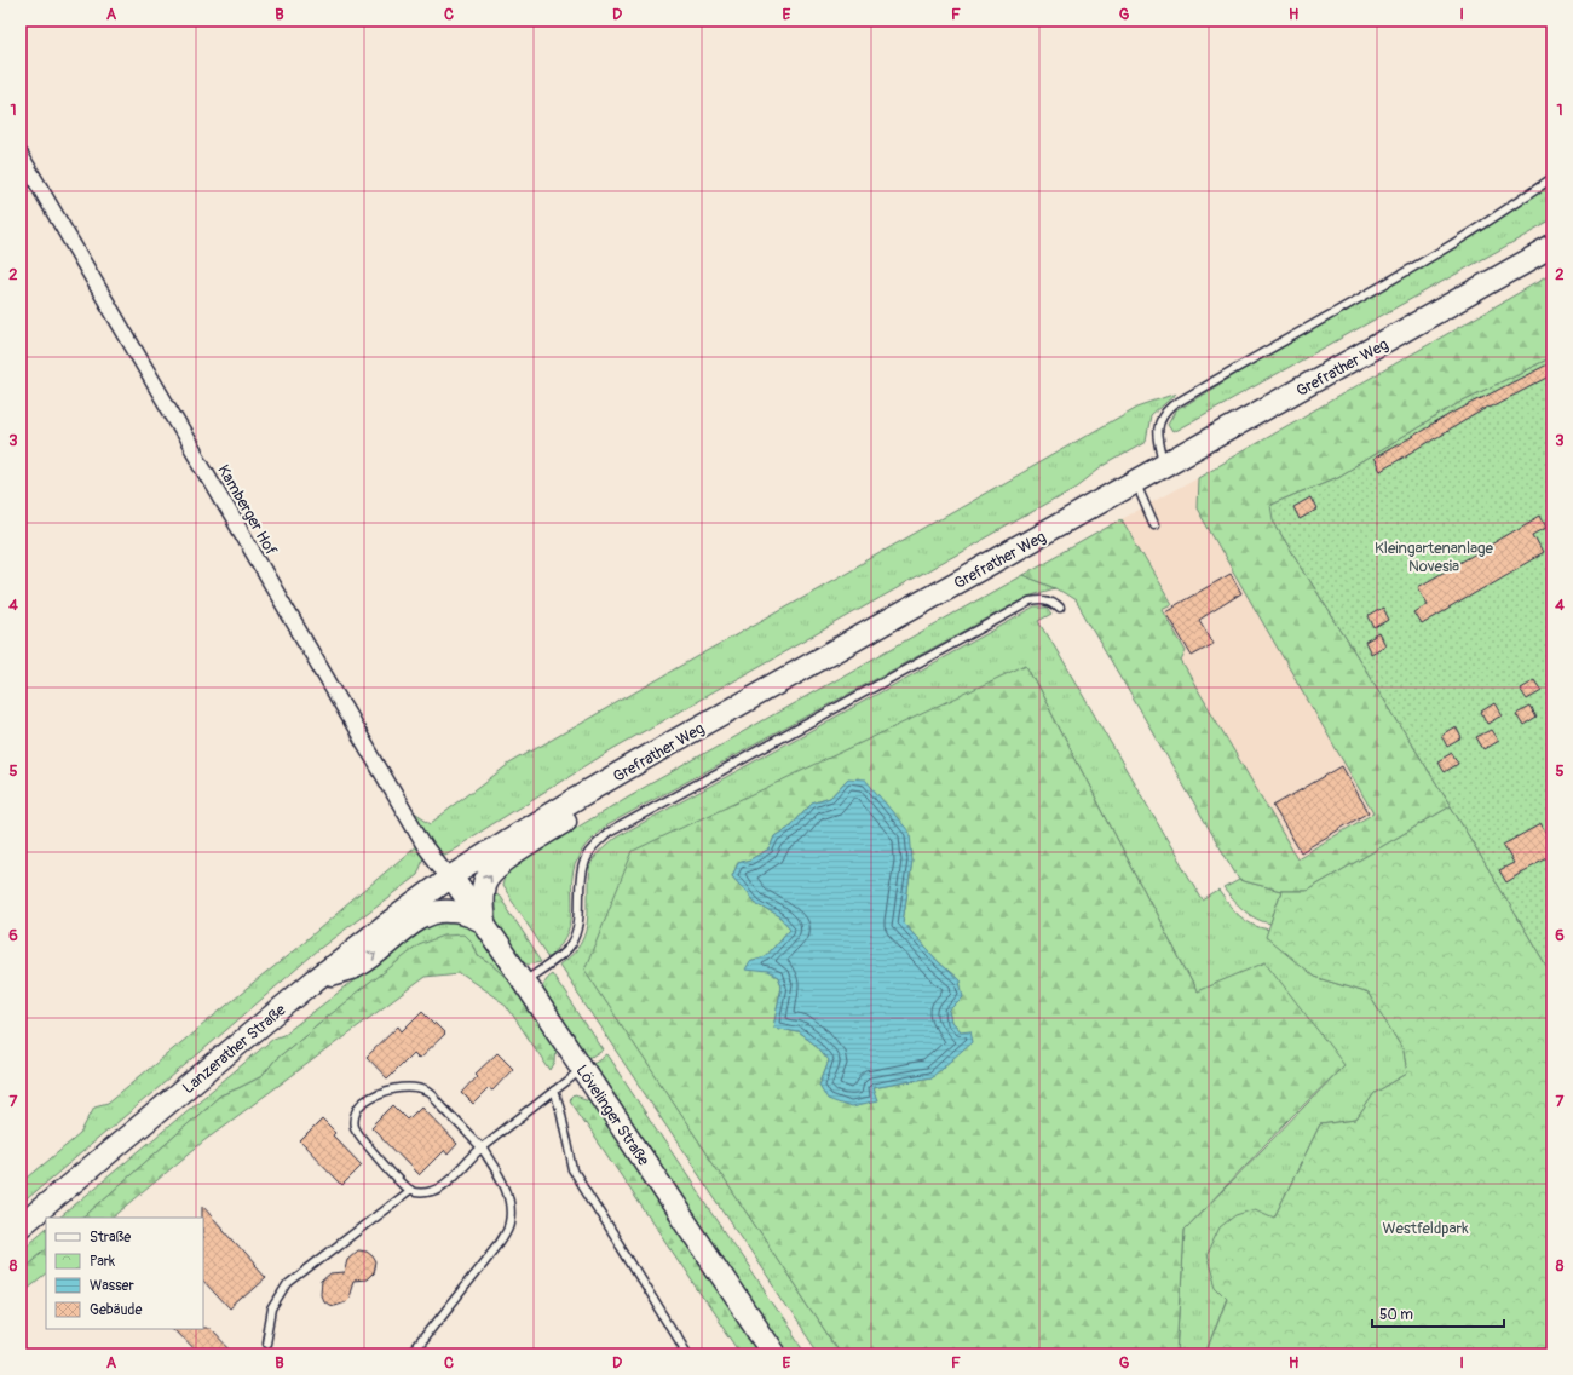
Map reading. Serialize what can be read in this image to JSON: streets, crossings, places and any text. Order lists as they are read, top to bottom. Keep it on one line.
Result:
{"streets":{"main road":["Grefrather Weg","Lanzerather Straße","Lövelinger Straße"],"street":["Kamberger Hof"]},"crossings":[["Grefrather Weg","Kamberger Hof"],["Grefrather Weg","Lanzerather Straße"],["Grefrather Weg","Lövelinger Straße"],["Kamberger Hof","Lanzerather Straße"],["Kamberger Hof","Lövelinger Straße"],["Lanzerather Straße","Lövelinger Straße"]],"parks":["Kleingartenanlage Novesia","Westfeldpark"],"legend":["Straße","Park","Wasser","Gebäude"],"scale_bar":"50 m","grid":{"columns":["A","B","C","D","E","F","G","H","I"],"rows":["1","2","3","4","5","6","7","8"]}}
